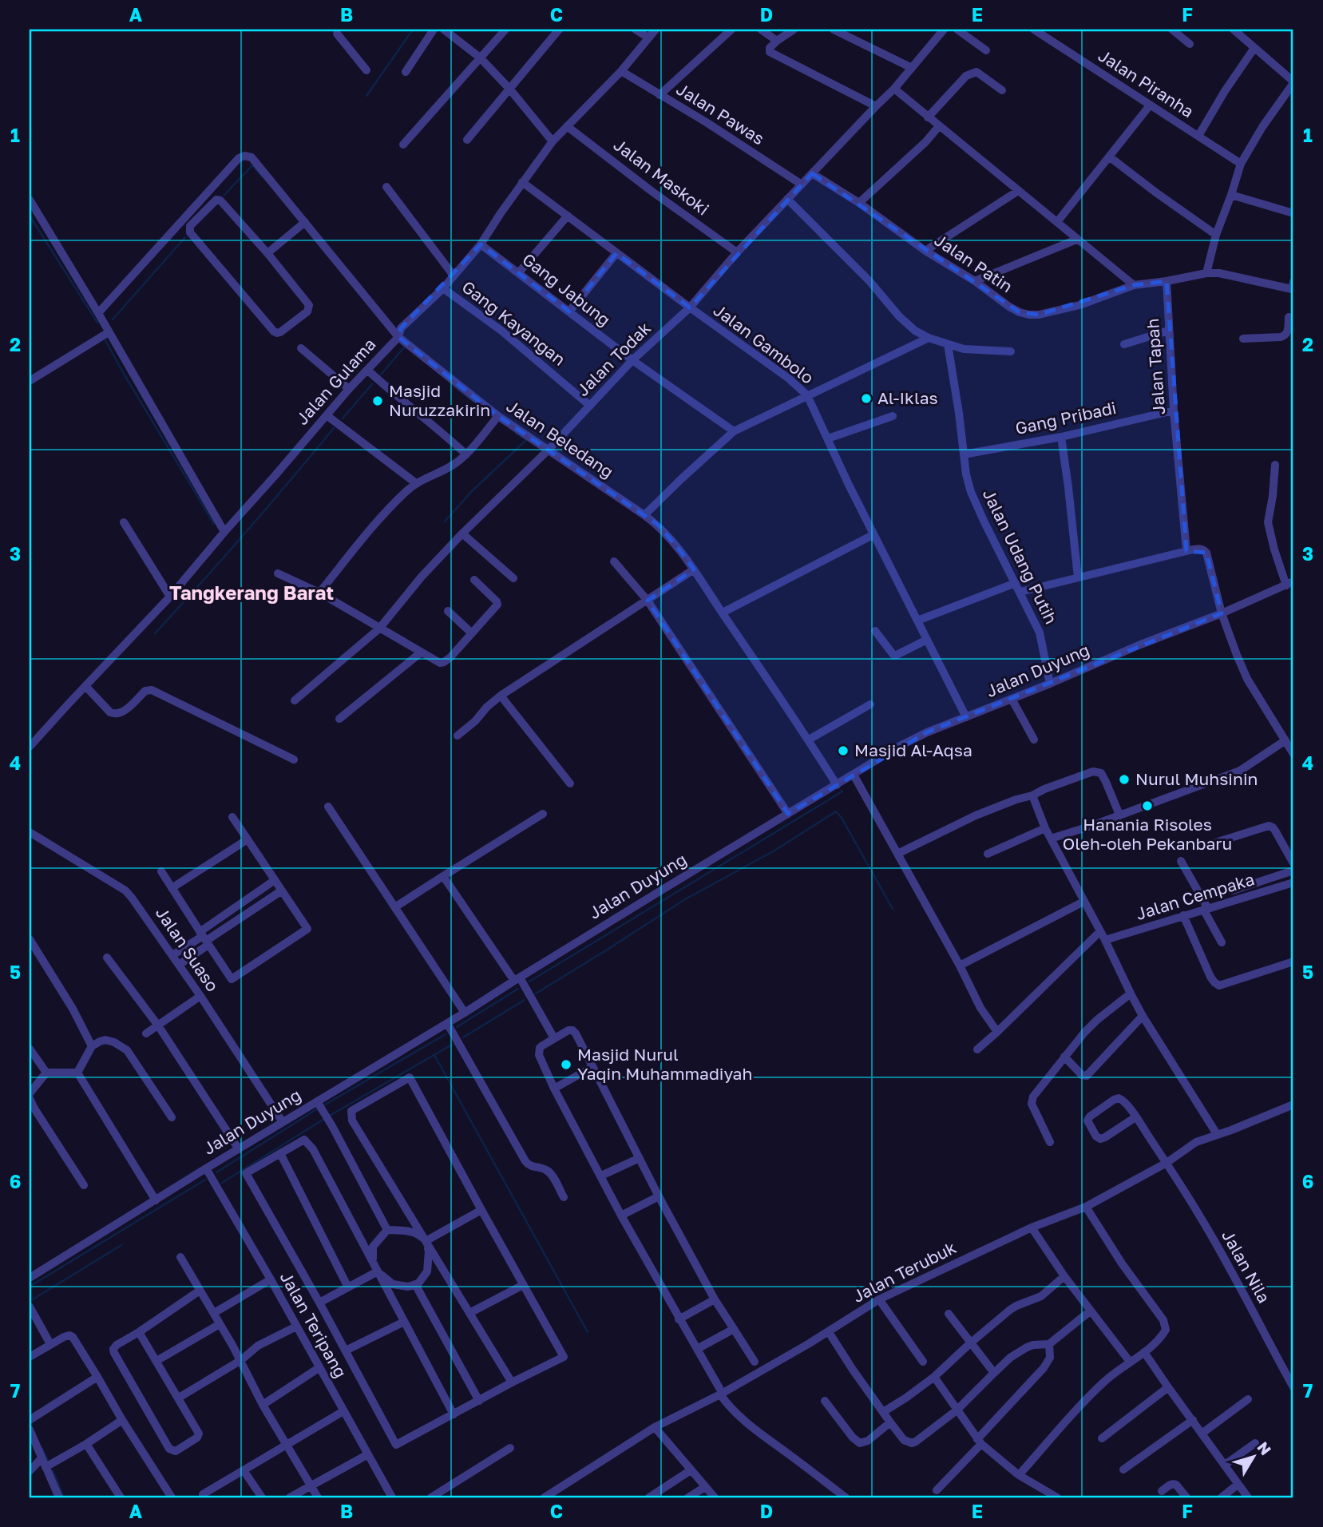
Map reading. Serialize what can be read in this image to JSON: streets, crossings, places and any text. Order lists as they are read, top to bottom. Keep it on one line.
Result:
{"streets":{"street":["Jalan Piranha","Jalan Pawas","Jalan Maskoki","Jalan Patin","Gang Jabung","Gang Kayangan","Jalan Gambolo","Jalan Todak","Jalan Tapah","Jalan Gulama","Gang Pribadi","Jalan Beledang","Jalan Udang Putih","Jalan Duyung","Jalan Cempaka","Jalan Suaso","Jalan Nila","Jalan Terubuk","Jalan Teripang"]},"crossings":[["Jalan Pawas","Jalan Todak"],["Jalan Pawas","Jalan Gulama"],["Jalan Maskoki","Jalan Todak"],["Jalan Maskoki","Jalan Gulama"],["Jalan Patin","Jalan Todak"],["Gang Jabung","Jalan Todak"],["Gang Jabung","Jalan Gulama"],["Gang Kayangan","Jalan Todak"],["Gang Kayangan","Jalan Gulama"],["Jalan Gambolo","Jalan Todak"],["Jalan Gambolo","Jalan Gulama"],["Jalan Gambolo","Jalan Duyung"],["Jalan Todak","Jalan Beledang"],["Jalan Tapah","Gang Pribadi"],["Jalan Gulama","Jalan Beledang"],["Gang Pribadi","Jalan Udang Putih"],["Jalan Beledang","Jalan Duyung"],["Jalan Udang Putih","Jalan Duyung"],["Jalan Duyung","Jalan Suaso"],["Jalan Duyung","Jalan Teripang"],["Jalan Nila","Jalan Terubuk"]],"districts":["Tangkerang Barat"],"places":["Al-Iklas","Masjid Nuruzzakirin","Masjid Al-Aqsa","Nurul Muhsinin","Hanania Risoles Oleh-oleh Pekanbaru","Masjid Nurul Yaqin Muhammadiyah"],"north":"top right","grid":{"columns":["A","B","C","D","E","F"],"rows":["1","2","3","4","5","6","7"]}}
